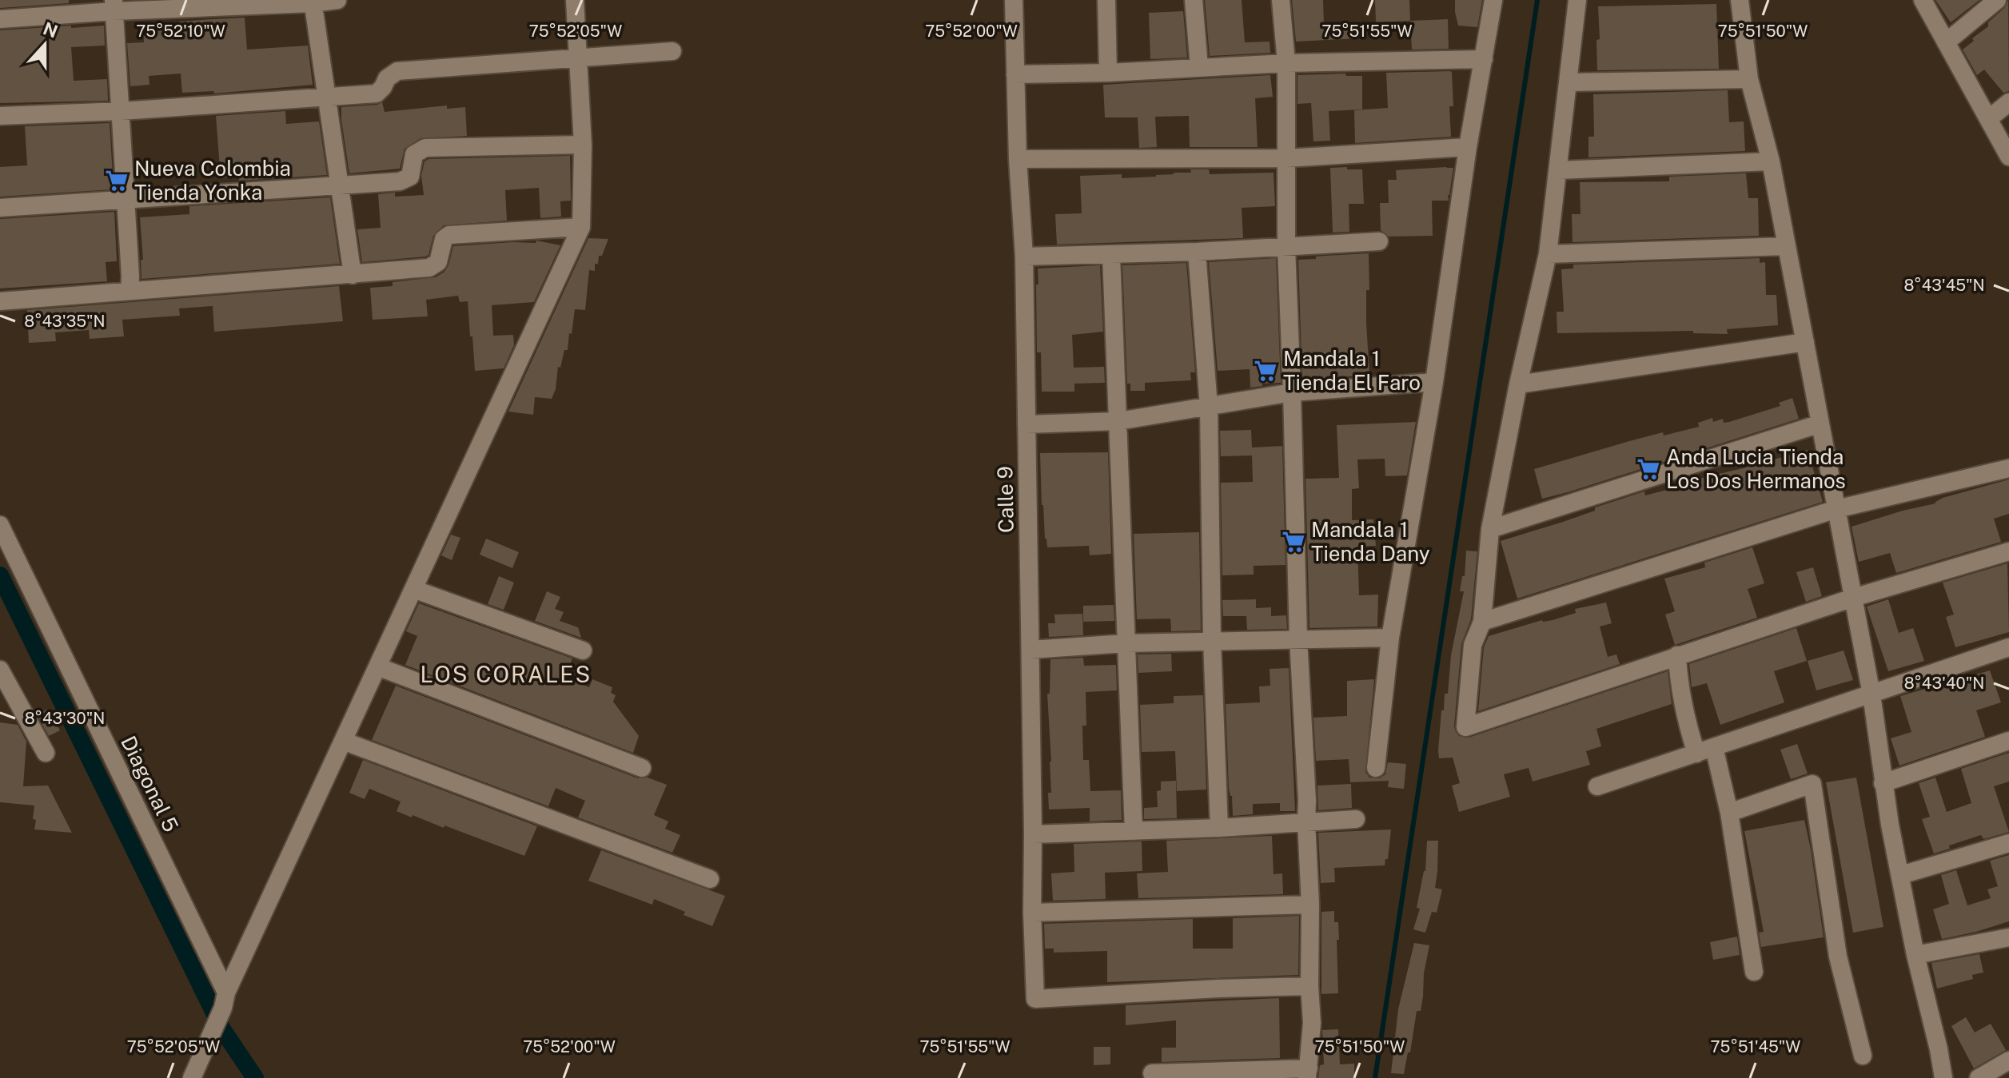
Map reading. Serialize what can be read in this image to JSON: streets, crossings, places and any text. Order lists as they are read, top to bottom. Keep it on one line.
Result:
{"streets":{"street":["Calle 9","Diagonal 5"]},"districts":["LOS CORALES"],"places":{"supermarket":["Nueva Colombia Tienda Yonka","Mandala 1 Tienda El Faro","Anda Lucia Tienda Los Dos Hermanos","Mandala 1 Tienda Dany"]},"north":"top","coordinates":["75°52'10\"W","75°52'05\"W","75°52'00\"W","75°51'55\"W","75°51'50\"W","8°43'45\"N","8°43'35\"N","8°43'40\"N","8°43'30\"N","75°51'45\"W"]}
